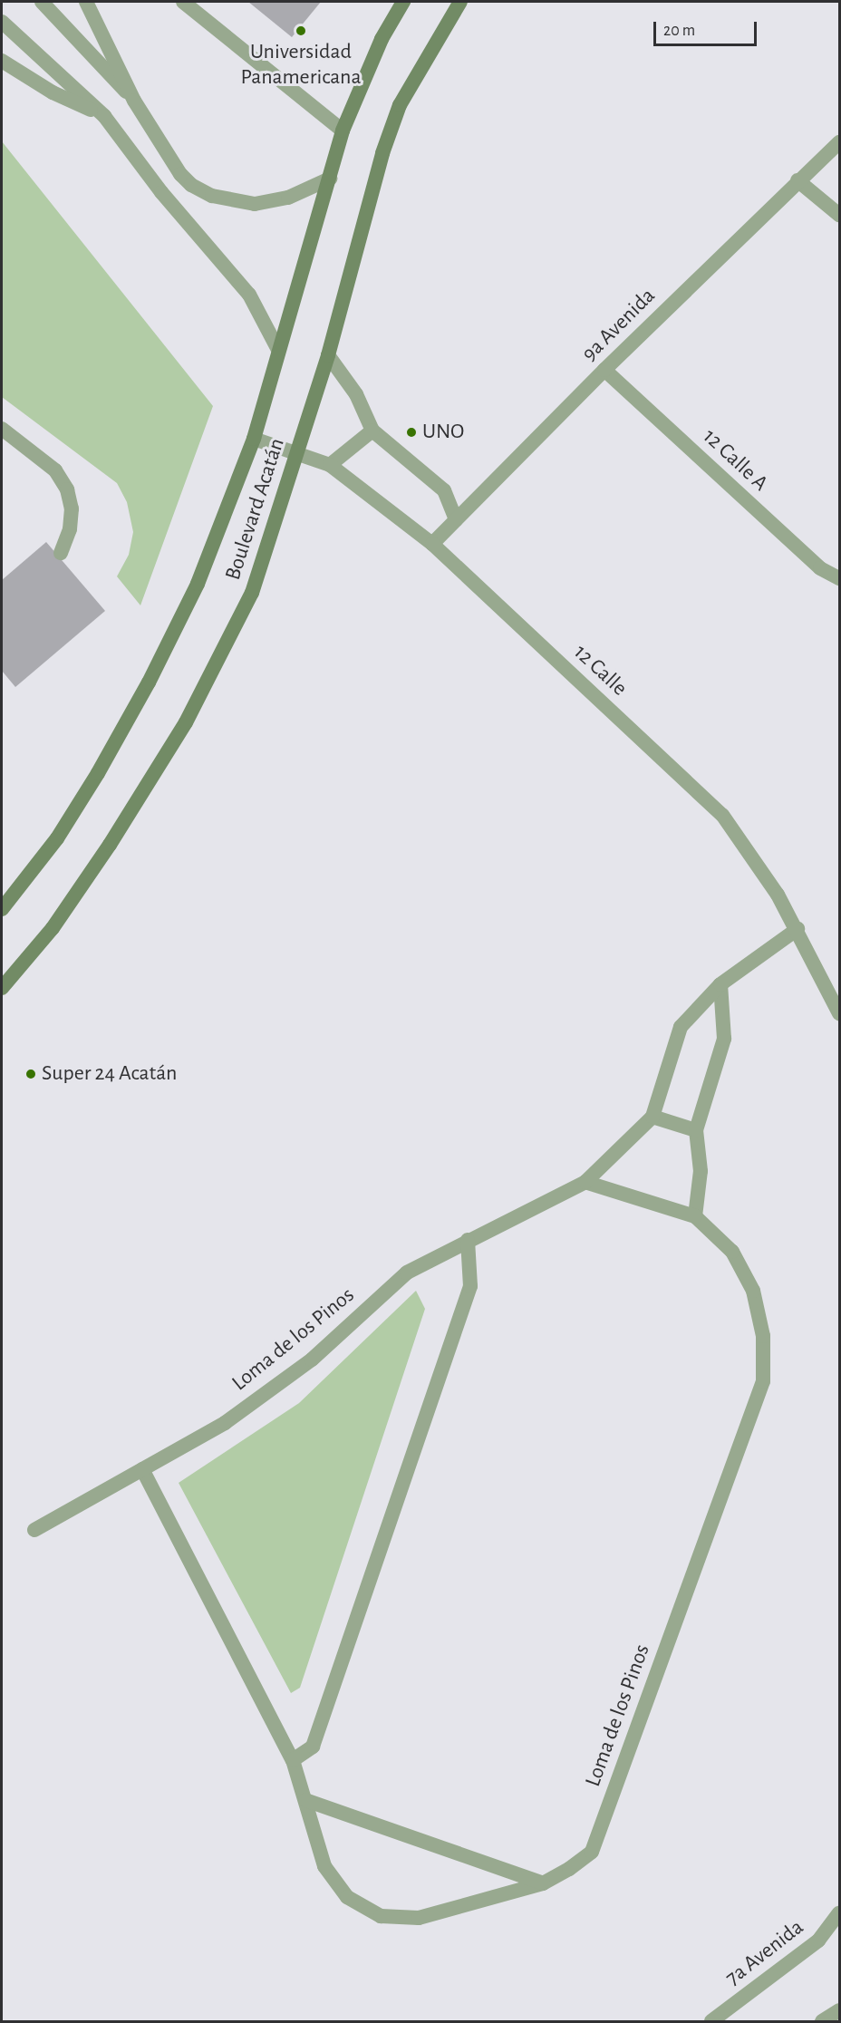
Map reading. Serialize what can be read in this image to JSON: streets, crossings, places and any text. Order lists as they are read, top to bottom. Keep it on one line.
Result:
{"streets":{"main road":["Boulevard Acatán"],"street":["9a Avenida","12 Calle A","12 Calle","Loma de los Pinos","7a Avenida"]},"crossings":[["9a Avenida","12 Calle A"],["9a Avenida","12 Calle"],["Boulevard Acatán","12 Calle"],["12 Calle","Loma de los Pinos"]],"places":["Universidad Panamericana","UNO","Super 24 Acatán"],"scale_bar":"20 m"}
